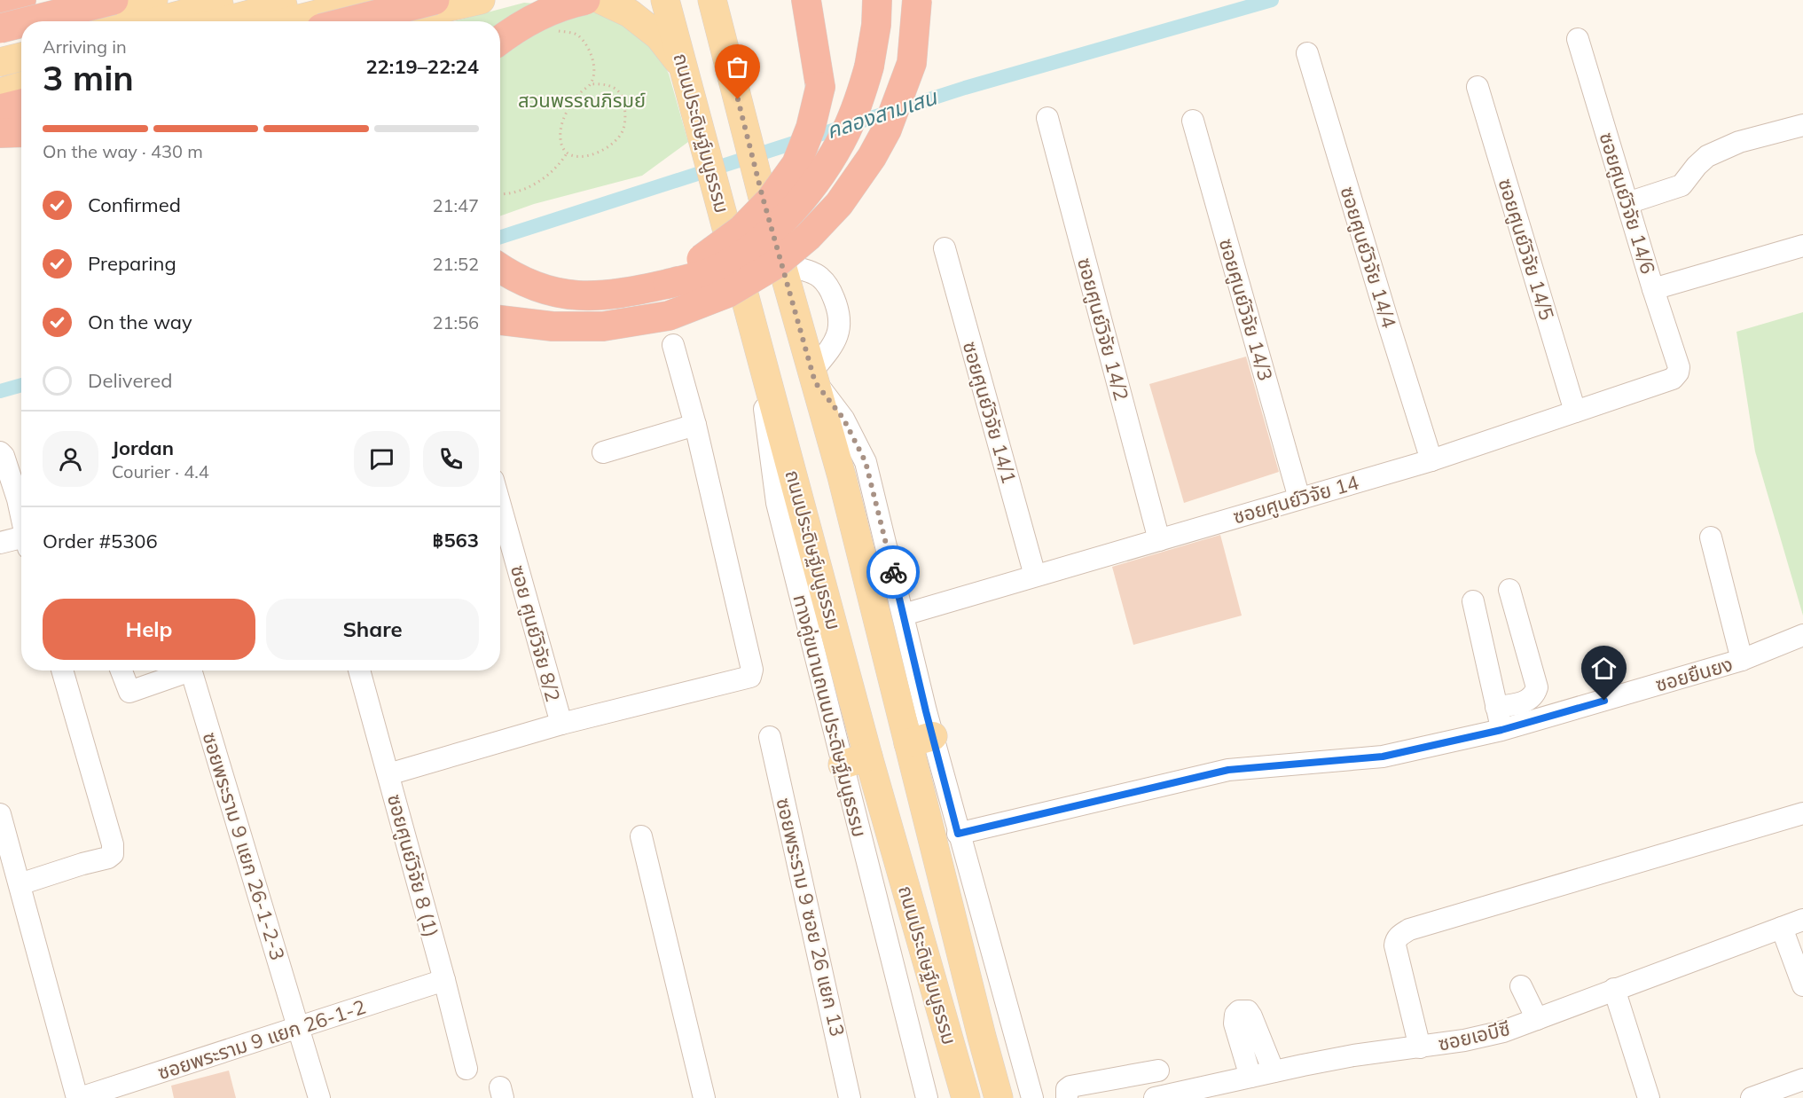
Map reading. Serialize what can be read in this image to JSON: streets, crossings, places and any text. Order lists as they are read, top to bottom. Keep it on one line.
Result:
{"streets":{"main road":["ถนนประดิษฐ์มนูธรรม"],"street":["ซอยศูนย์วิจัย 14/6","ซอยศูนย์วิจัย 14/5","ซอยศูนย์วิจัย 14/4","ซอยศูนย์วิจัย 14/3","ซอยศูนย์วิจัย 14/2","ซอยศูนย์วิจัย 14/1","ซอยศูนย์วิจัย 14","ซอย ศูนย์วิจัย 8/2","ซอยยืนยง","ทางคู่ขนานถนนประดิษฐ์มนูธรรม","ซอยพระราม 9 แยก 26-1-2-3","ซอยศูนย์วิจัย 8 (1)","ซอยพระราม 9 ซอย 26 แยก 13","ซอยเอบีซี","ซอยพระราม 9 แยก 26-1-2"]},"crossings":[["ถนนประดิษฐ์มนูธรรม","ทางคู่ขนานถนนประดิษฐ์มนูธรรม"],["ซอยศูนย์วิจัย 14/6","ซอยศูนย์วิจัย 14"],["ซอยศูนย์วิจัย 14/5","ซอยศูนย์วิจัย 14"],["ซอยศูนย์วิจัย 14/4","ซอยศูนย์วิจัย 14"],["ซอยศูนย์วิจัย 14/3","ซอยศูนย์วิจัย 14"],["ซอยศูนย์วิจัย 14/2","ซอยศูนย์วิจัย 14"],["ซอยศูนย์วิจัย 14/1","ซอยศูนย์วิจัย 14"],["ซอยพระราม 9 แยก 26-1-2-3","ซอยพระราม 9 แยก 26-1-2"],["ซอยศูนย์วิจัย 8 (1)","ซอยพระราม 9 แยก 26-1-2"]],"water":["คลองสามเสน"],"parks":["สวนพรรณภิรมย์"],"page":{"heading":["3 min","Arriving in","22:19–22:24"],"panel":["Jordan","Courier · 4.4","Order #5306","฿563"],"bar":"On the way · 430 m","list":[["Confirmed","21:47"],["Preparing","21:52"],["On the way","21:56"],"Delivered"],"buttons":["Help","Share"]}}
